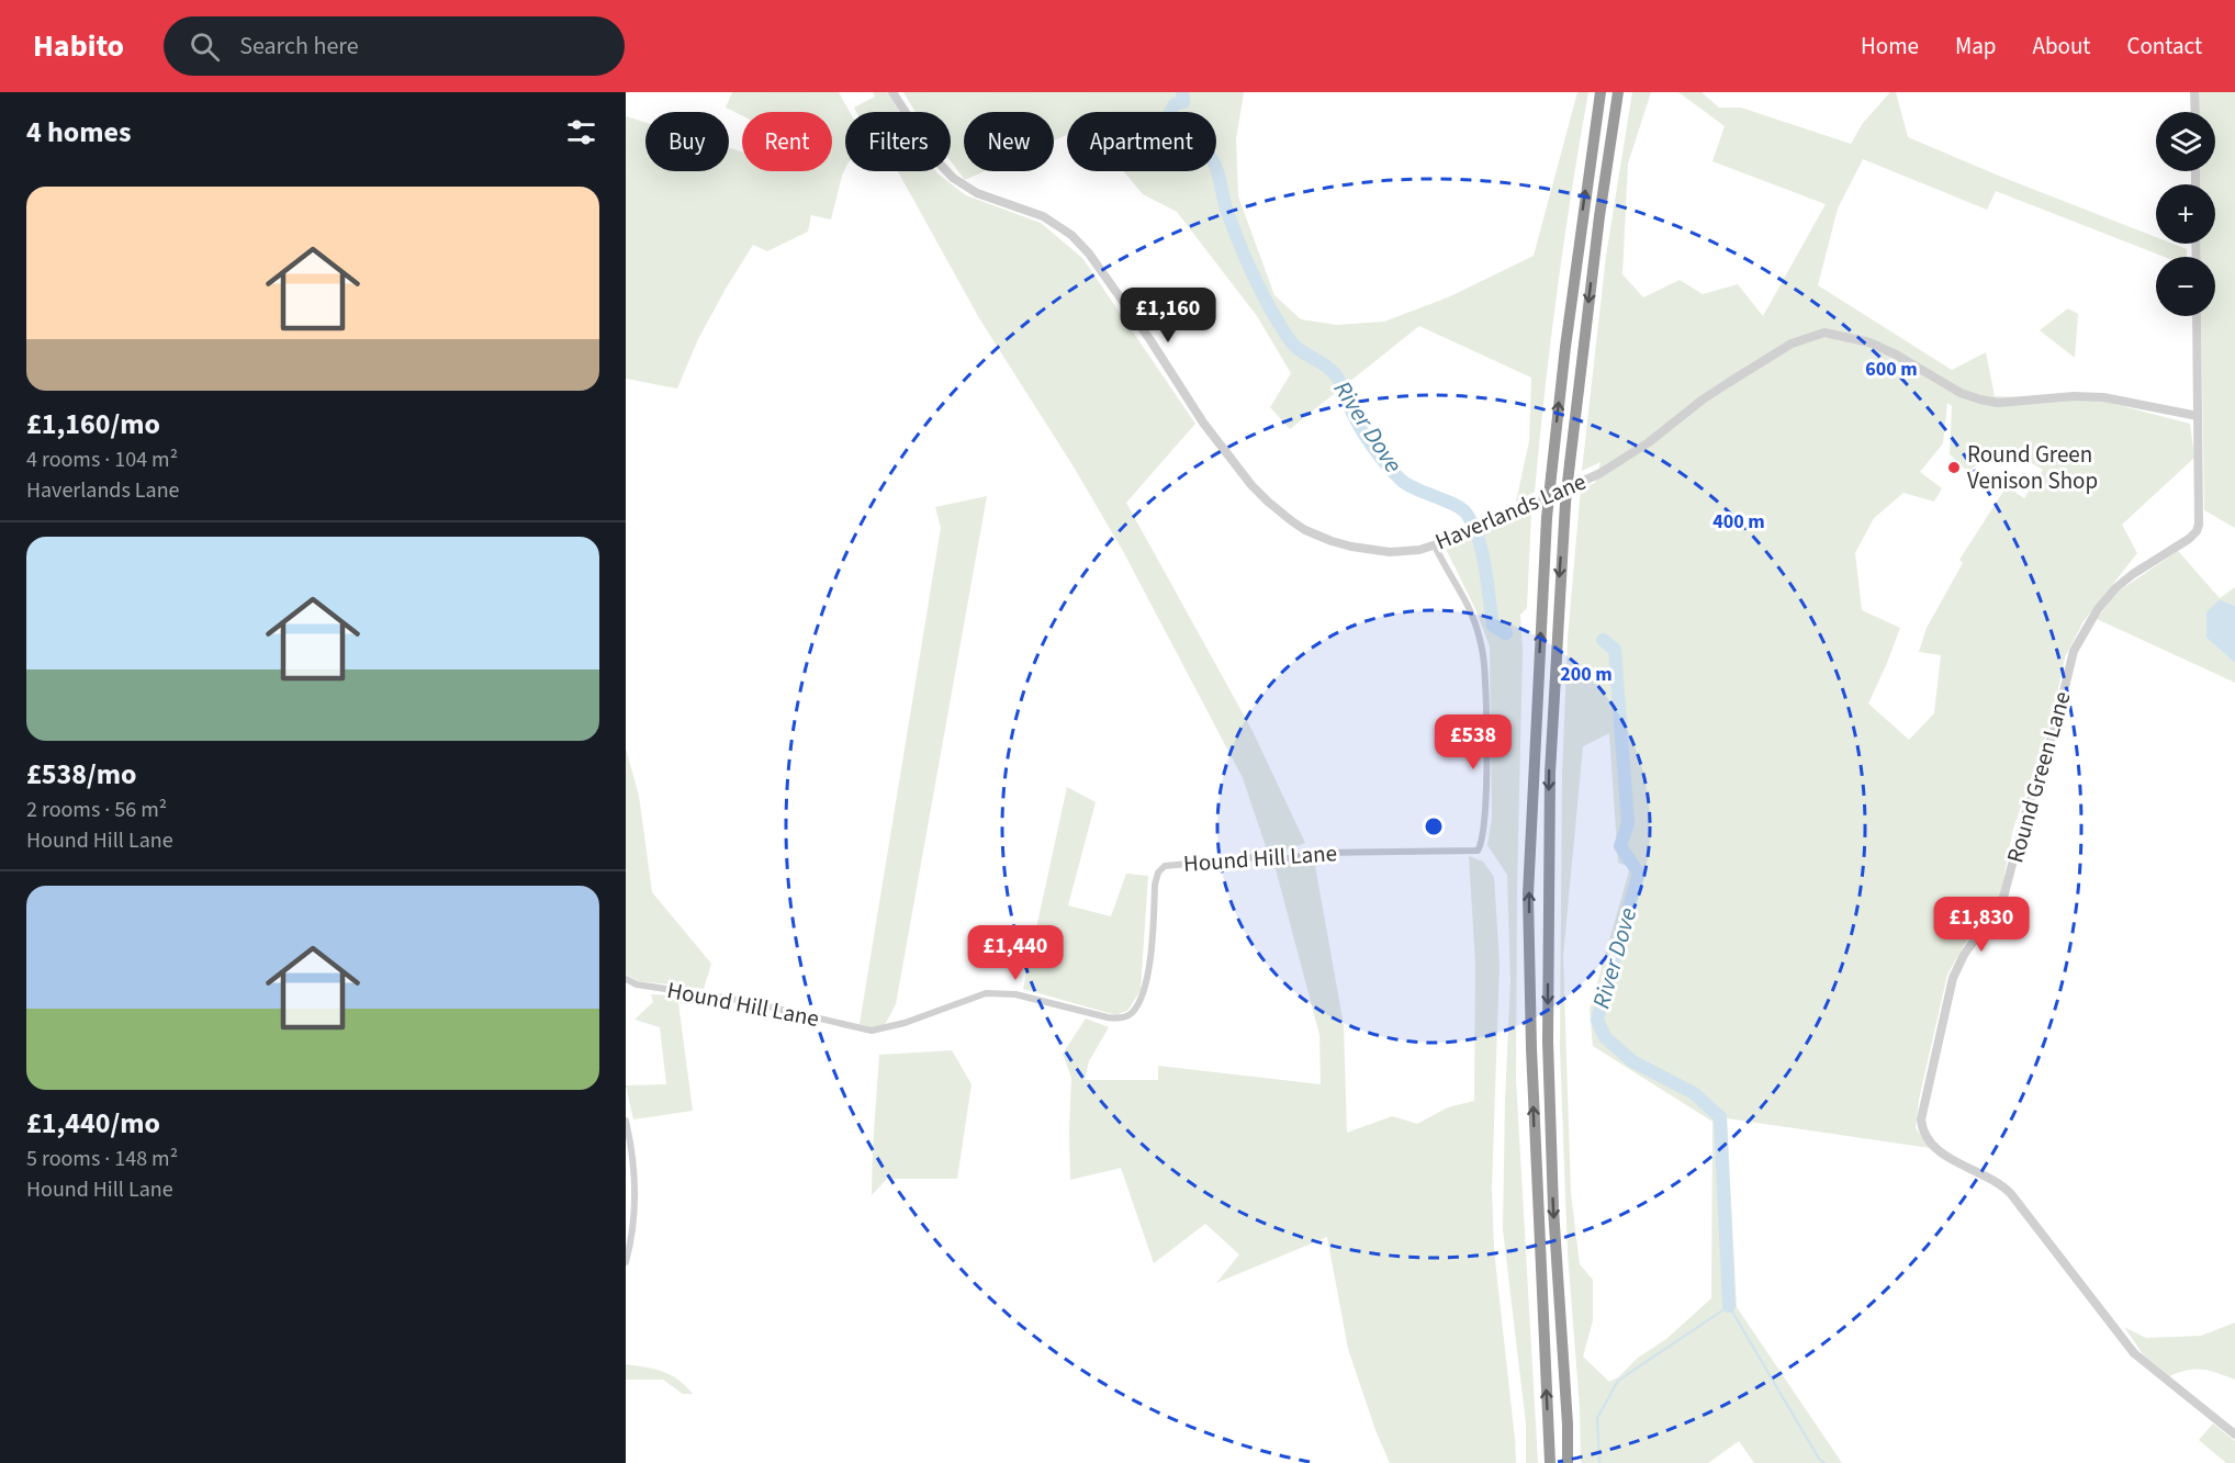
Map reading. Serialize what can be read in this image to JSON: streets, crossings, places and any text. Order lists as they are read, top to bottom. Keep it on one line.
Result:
{"streets":{"street":["Haverlands Lane","Round Green Lane","Hound Hill Lane"]},"crossings":[["Haverlands Lane","Round Green Lane"],["Haverlands Lane","Hound Hill Lane"]],"water":["River Dove"],"places":["Round Green Venison Shop"],"page":{"header":"Habito","search":"Search here","nav":["Home","Map","About","Contact"],"heading":"4 homes","map_buttons":["+","−"],"chip":["Buy","Rent","Filters","New","Apartment"],"list":[{"name":"£1,160/mo","note":"4 rooms · 104 m² · Haverlands Lane"},{"name":"£538/mo","note":"2 rooms · 56 m² · Hound Hill Lane"},{"name":"£1,440/mo","note":"5 rooms · 148 m² · Hound Hill Lane"}],"price":["£1,160","£538","£1,830","£1,440"]},"rings":["600 m","400 m","200 m"]}
